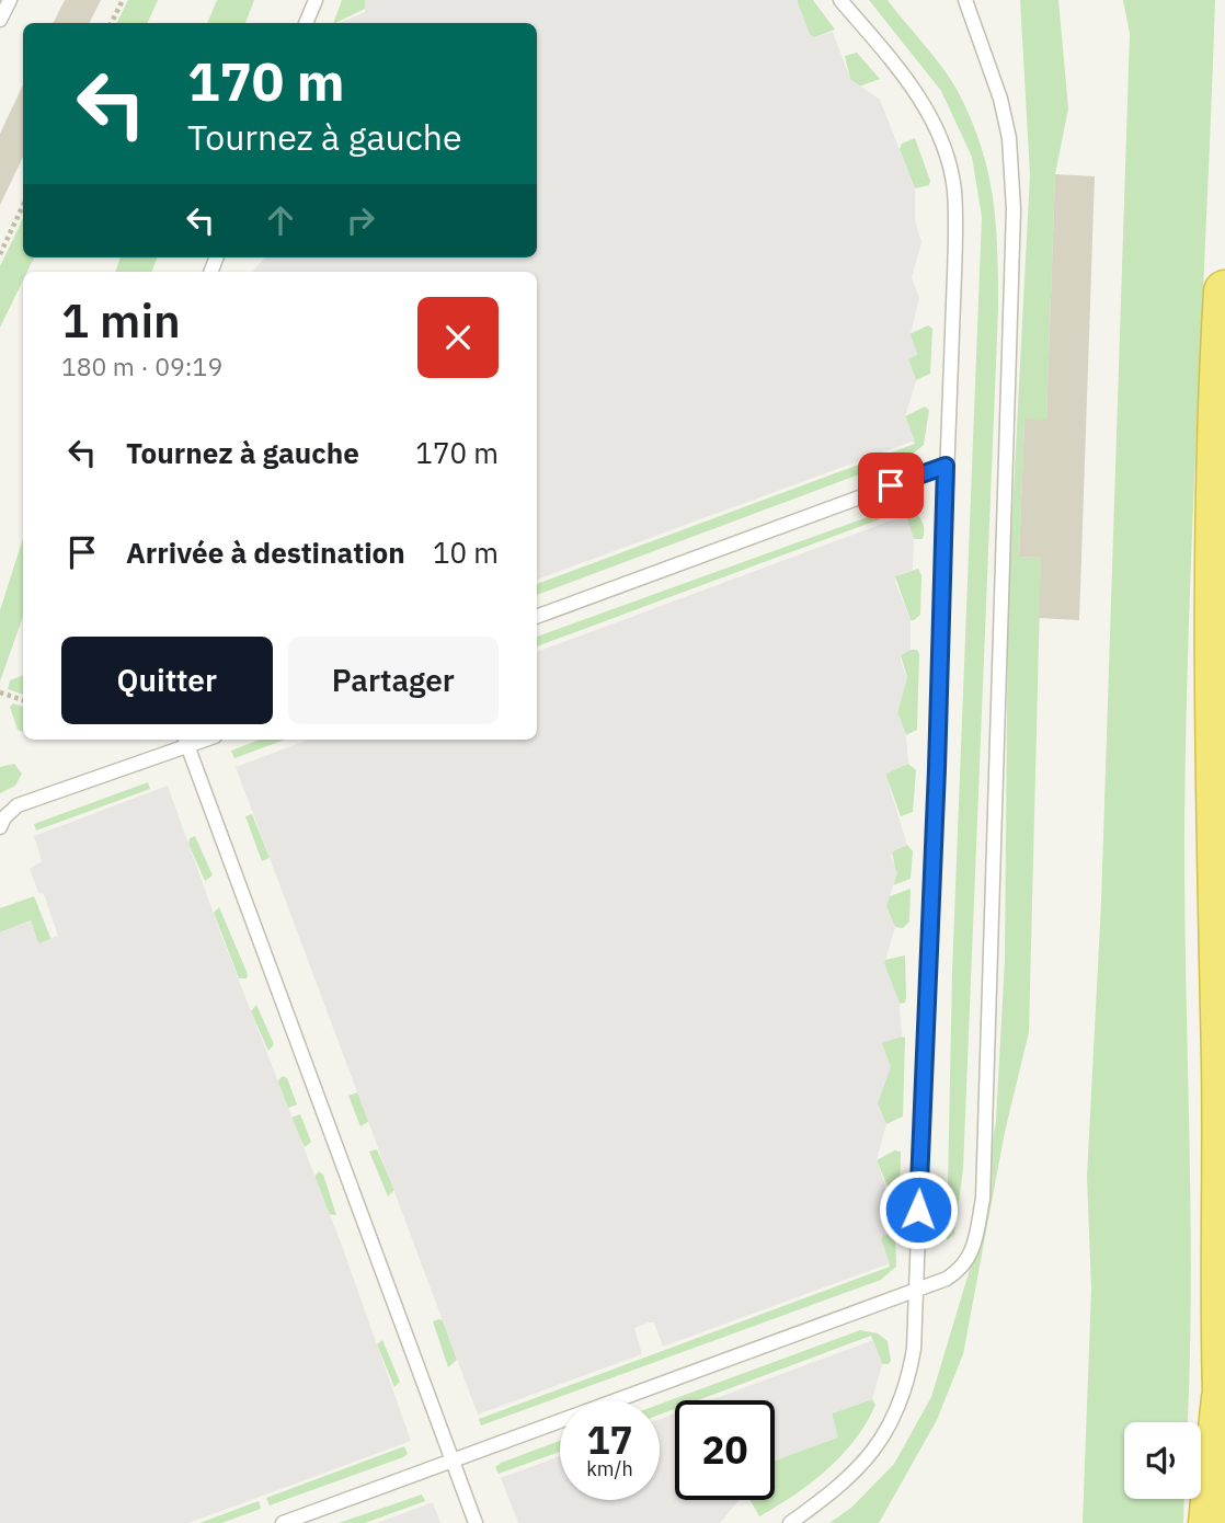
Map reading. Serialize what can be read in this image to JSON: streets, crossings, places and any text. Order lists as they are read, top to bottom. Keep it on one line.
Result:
{"page":{"turn":["170 m","Tournez à gauche"],"heading":["1 min","180 m · 09:19"],"list":[{"name":"Tournez à gauche","value":"170 m"},{"name":"Arrivée à destination","value":"10 m"}],"buttons":["Quitter","Partager"],"speed":"17 km/h","limit":"20"}}
